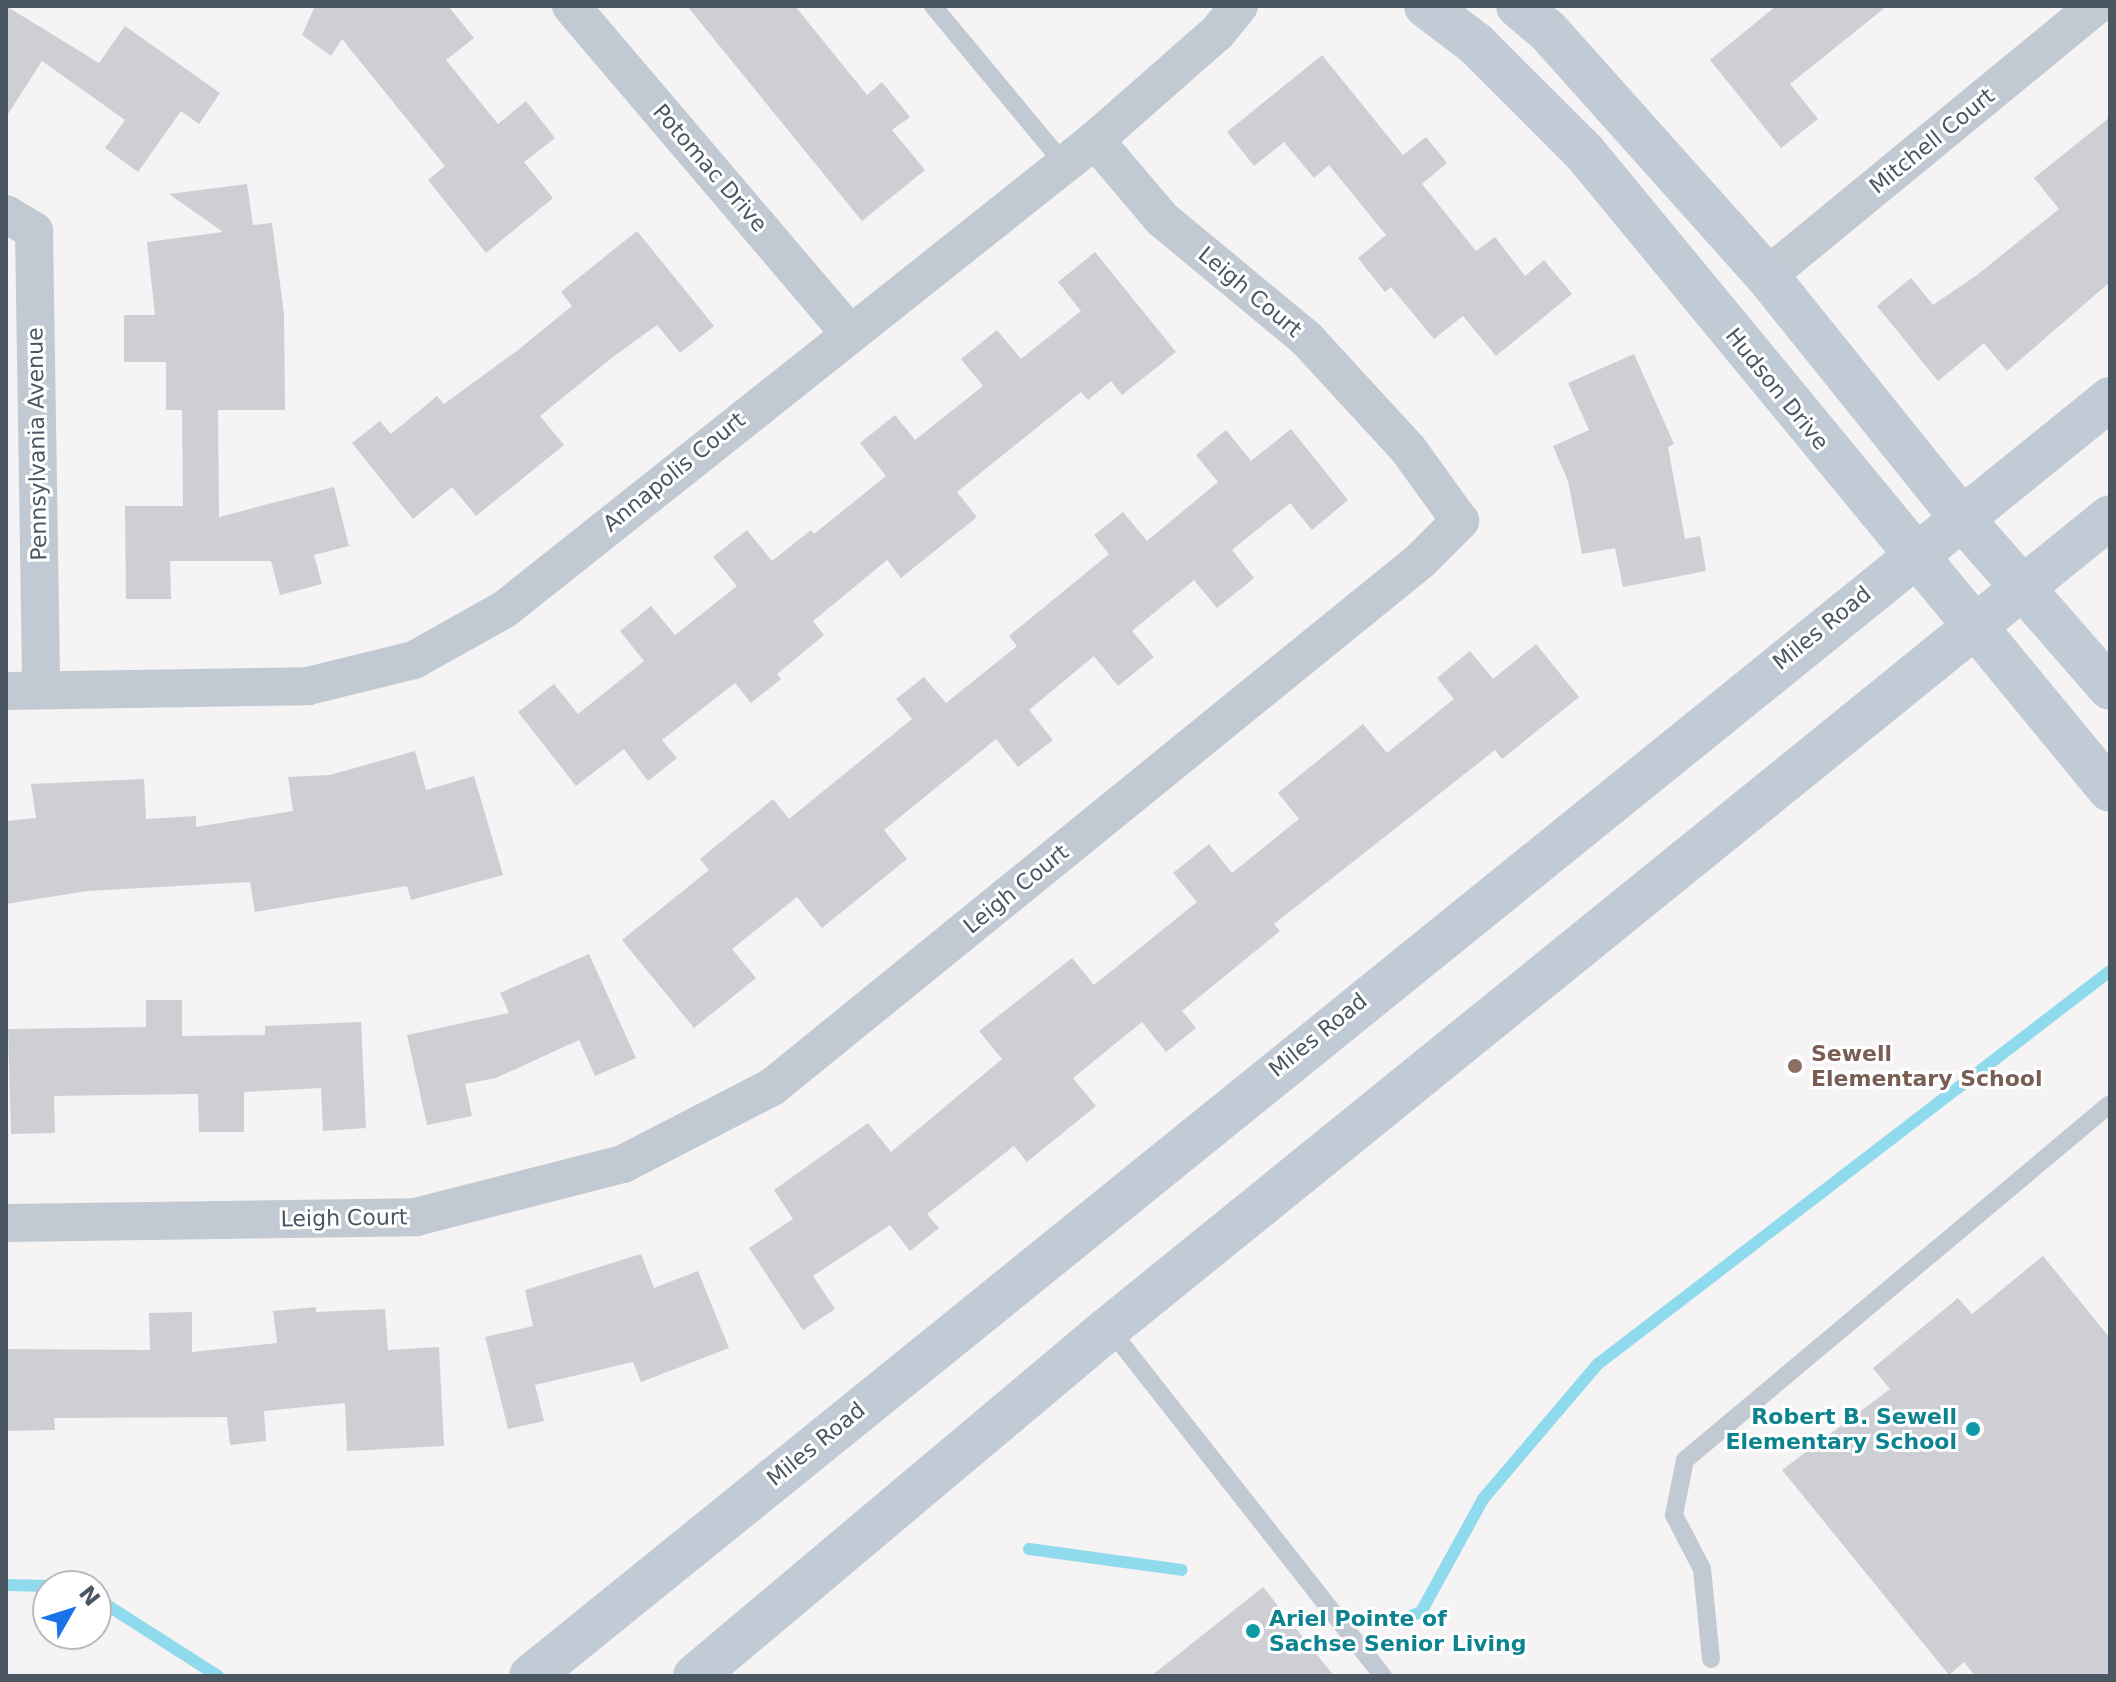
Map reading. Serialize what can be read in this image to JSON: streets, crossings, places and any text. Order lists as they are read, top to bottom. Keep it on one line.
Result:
{"streets":{"main road":["Hudson Drive","Miles Road"],"street":["Mitchell Court","Potomac Drive","Leigh Court","Pennsylvania Avenue","Annapolis Court"]},"crossings":[["Potomac Drive","Annapolis Court"],["Leigh Court","Annapolis Court"],["Hudson Drive","Miles Road"],["Pennsylvania Avenue","Annapolis Court"]],"places":["Sewell Elementary School","Robert B. Sewell Elementary School","Ariel Pointe of Sachse Senior Living"],"north":"top right"}
